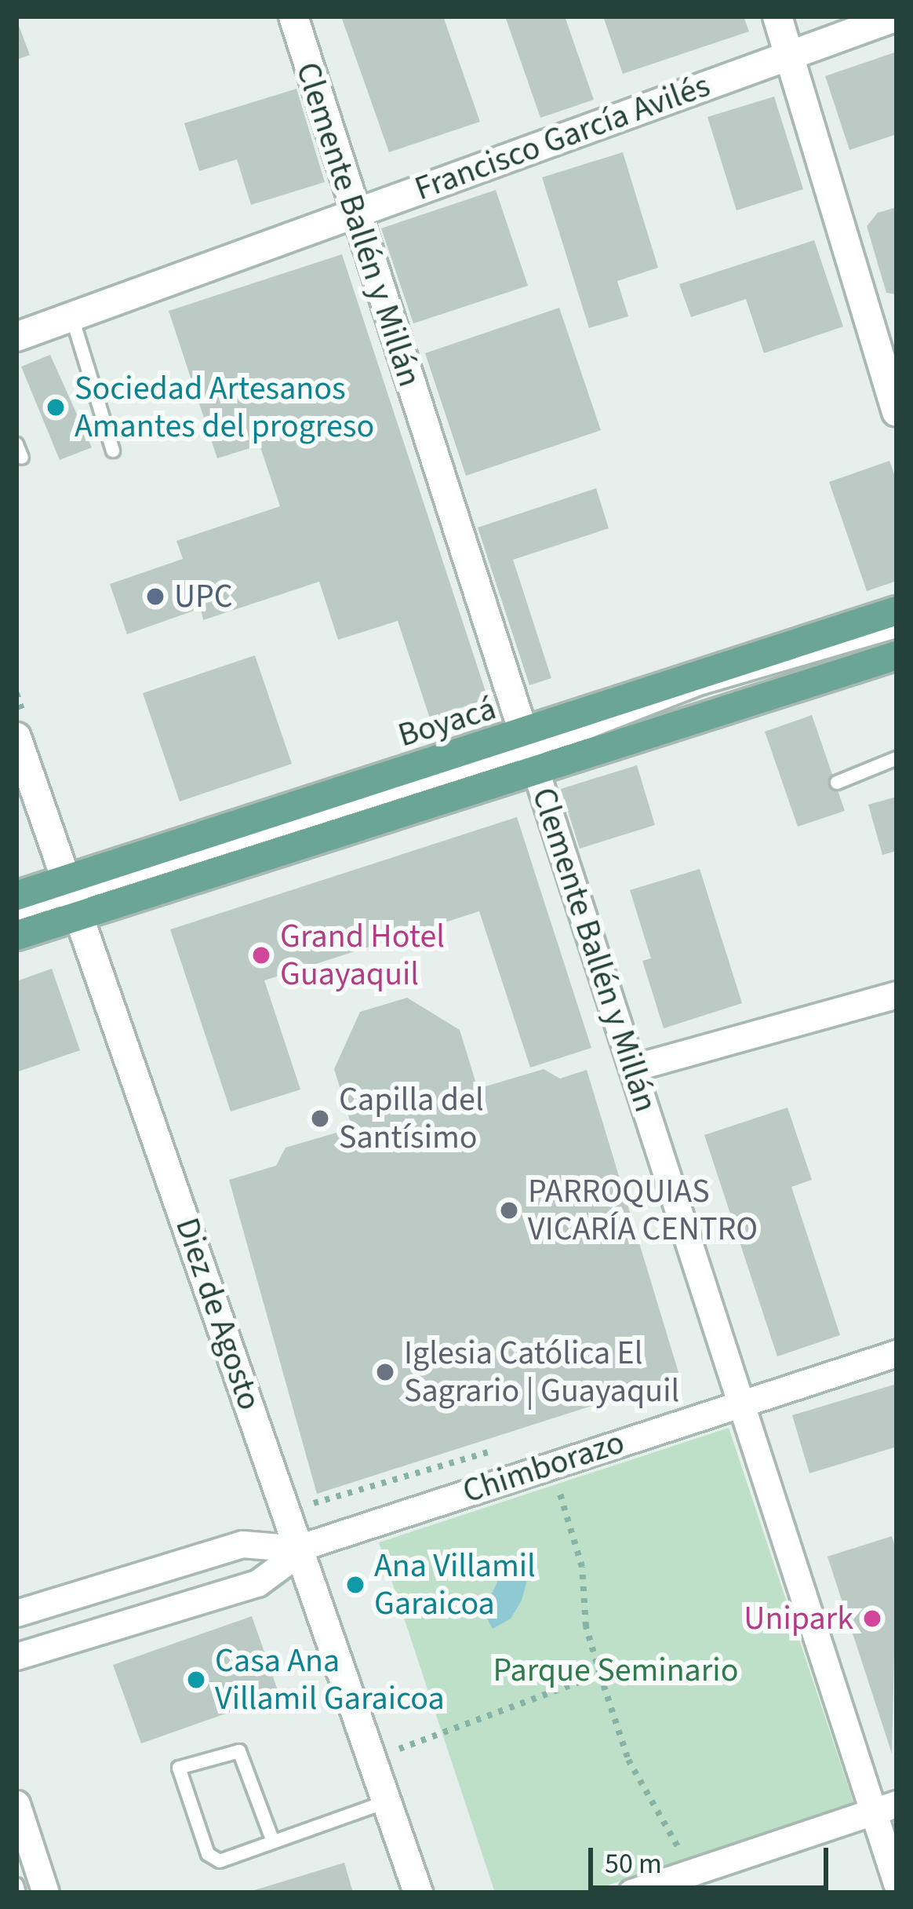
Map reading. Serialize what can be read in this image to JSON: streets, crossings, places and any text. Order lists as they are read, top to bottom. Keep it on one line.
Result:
{"streets":{"main road":["Boyacá"],"street":["Francisco García Avilés","Clemente Ballén y Millán","Diez de Agosto","Chimborazo"]},"crossings":[["Francisco García Avilés","Clemente Ballén y Millán"],["Clemente Ballén y Millán","Boyacá"],["Clemente Ballén y Millán","Chimborazo"],["Boyacá","Diez de Agosto"],["Diez de Agosto","Chimborazo"]],"parks":["Parque Seminario"],"places":["Sociedad Artesanos Amantes del progreso","UPC","Grand Hotel Guayaquil","Capilla del Santísimo","PARROQUIAS VICARÍA CENTRO","Iglesia Católica El Sagrario | Guayaquil","Ana Villamil Garaicoa","Unipark","Casa Ana Villamil Garaicoa"],"scale_bar":"50 m"}
